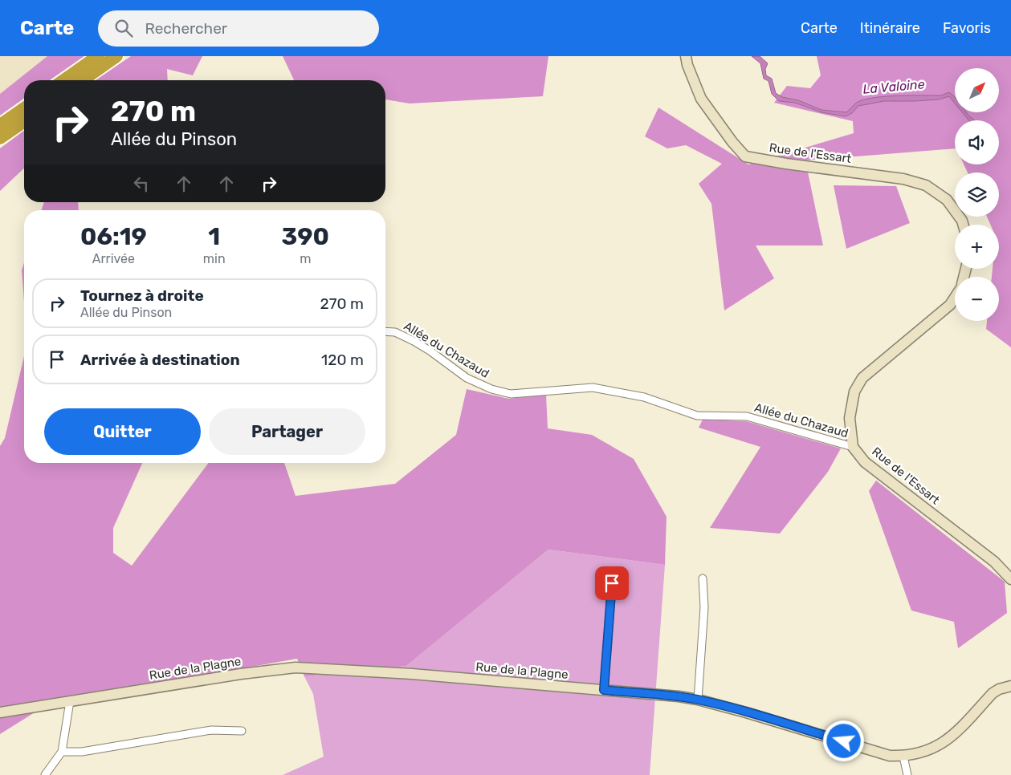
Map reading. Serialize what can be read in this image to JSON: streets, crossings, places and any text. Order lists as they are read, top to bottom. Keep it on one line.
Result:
{"streets":{"street":["Rue de l'Essart","Allée du Chazaud","Rue de la Plagne"]},"crossings":[["Rue de l'Essart","Allée du Chazaud"]],"water":["La Valoine"],"north":"top right","page":{"header":"Carte","search":"Rechercher","nav":["Carte","Itinéraire","Favoris"],"map_buttons":["+","−"],"turn":["270 m","Allée du Pinson"],"eta":["06:19","Arrivée","1","min","390","m"],"list":[{"name":"Tournez à droite","note":"Allée du Pinson","value":"270 m"},{"name":"Arrivée à destination","value":"120 m"}],"buttons":["Quitter","Partager"]}}
